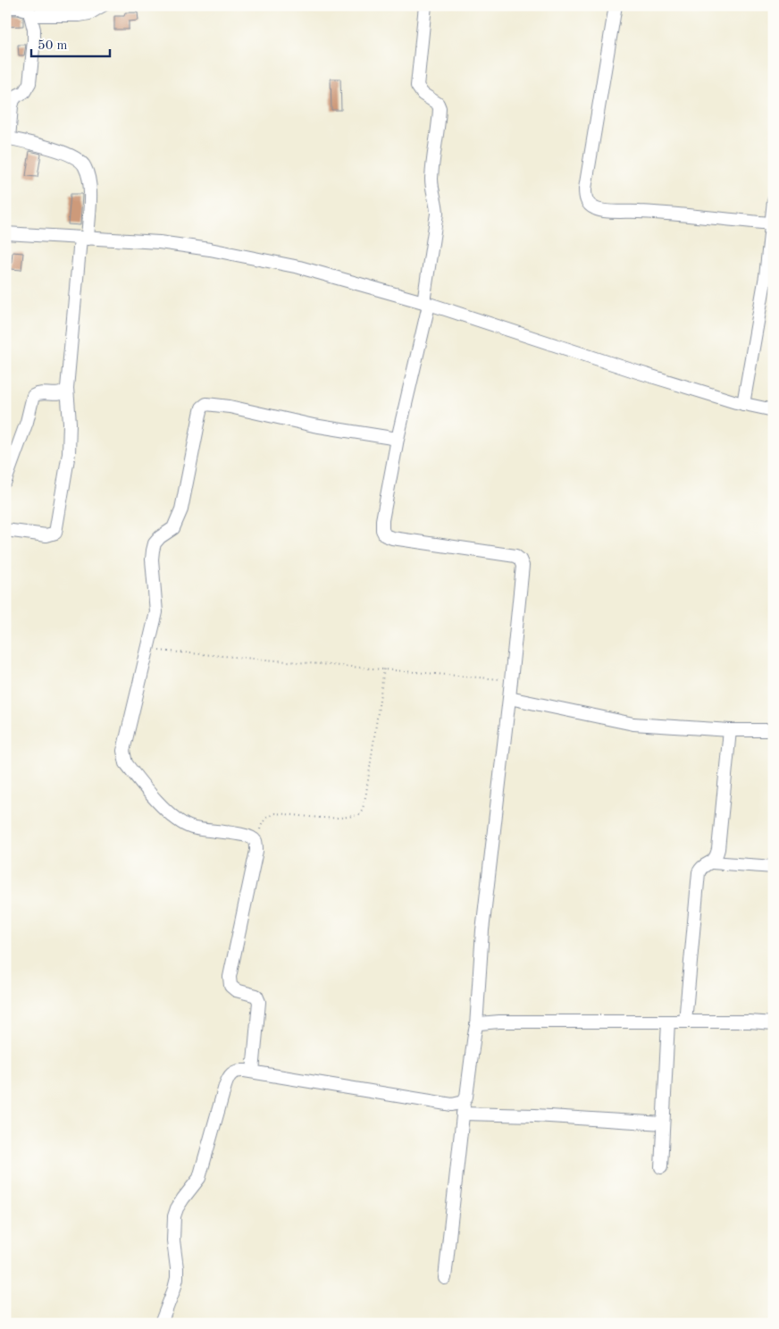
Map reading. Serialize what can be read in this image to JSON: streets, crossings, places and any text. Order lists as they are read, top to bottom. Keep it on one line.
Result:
{"scale_bar":"50 m"}
